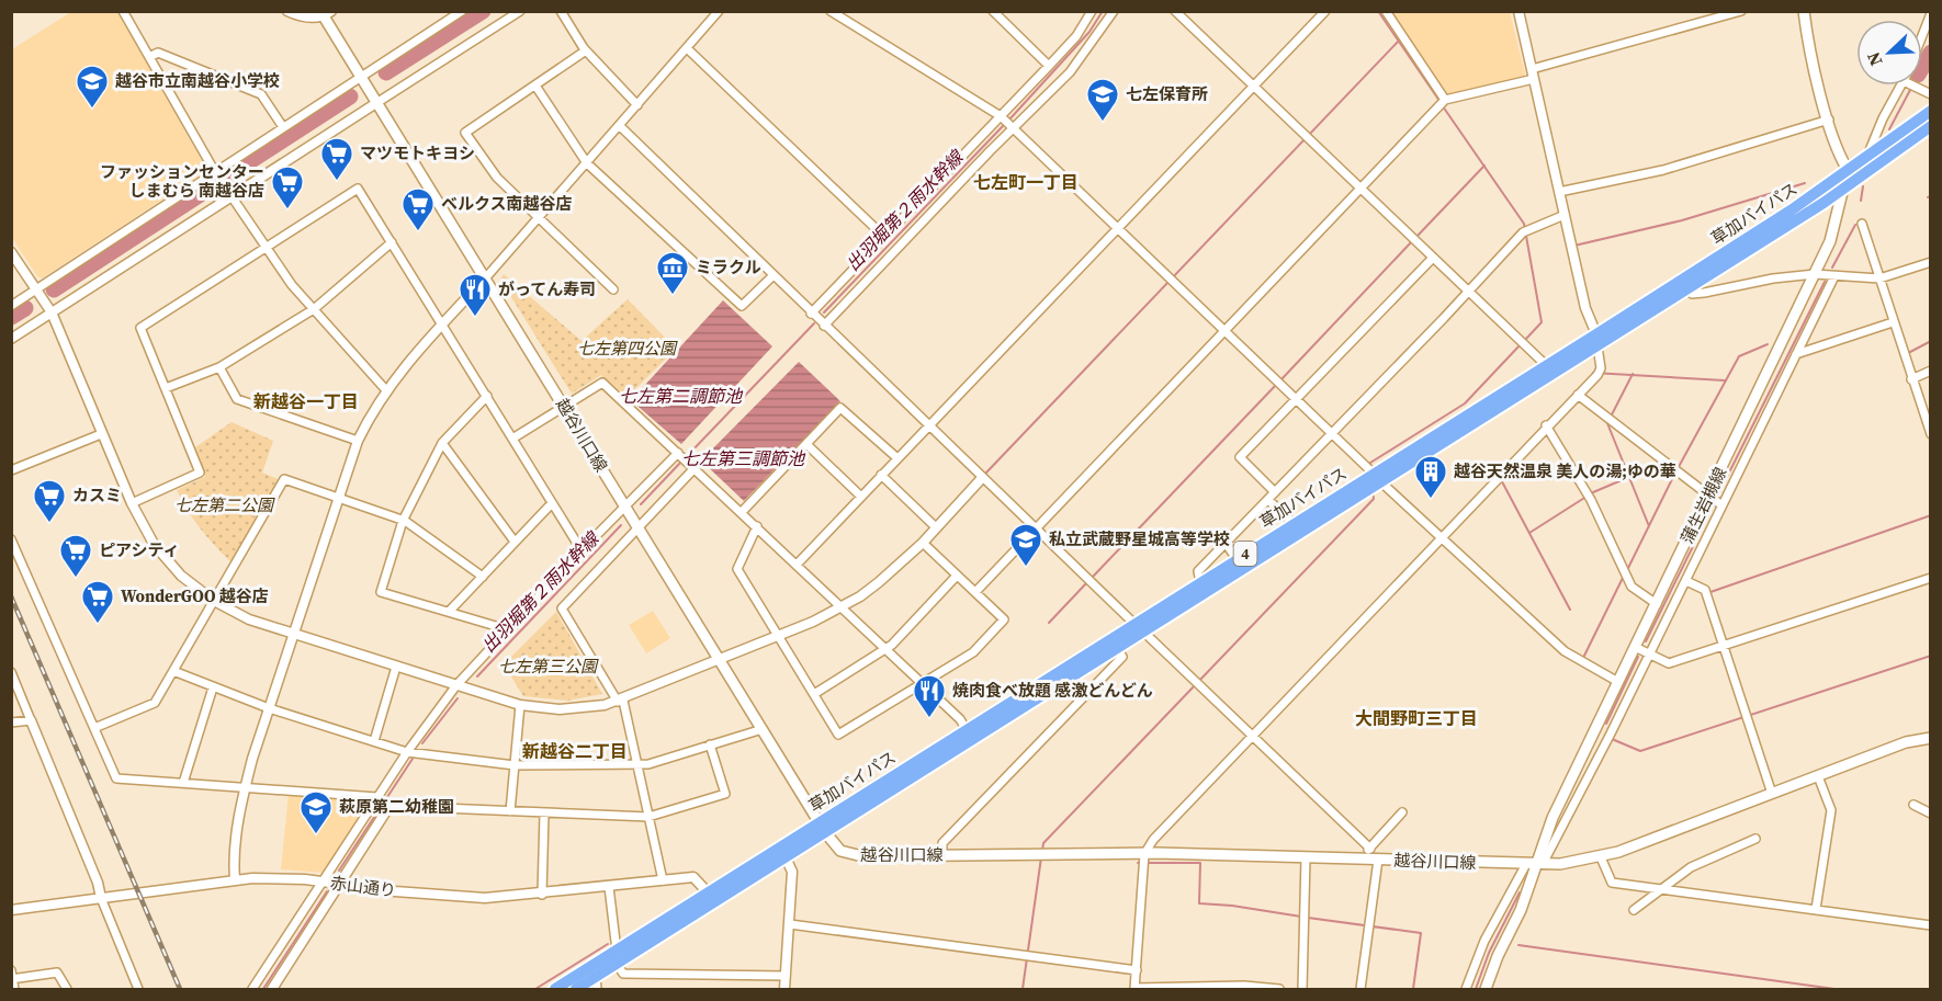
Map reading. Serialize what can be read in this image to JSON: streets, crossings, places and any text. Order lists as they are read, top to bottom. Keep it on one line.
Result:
{"streets":{"highway":["草加バイパス","4"],"main road":["越谷川口線","蒲生岩槻線"],"street":["赤山通り"]},"crossings":[["草加バイパス","越谷川口線"],["草加バイパス","蒲生岩槻線"],["草加バイパス","赤山通り"],["越谷川口線","蒲生岩槻線"]],"districts":["七左町一丁目","新越谷一丁目","大間野町三丁目","新越谷二丁目"],"water":["出羽堀第２雨水幹線","七左第二調節池","七左第三調節池"],"parks":["七左第四公園","七左第二公園","七左第三公園"],"places":{"school or university":["越谷市立南越谷小学校","七左保育所","私立武蔵野星城高等学校","萩原第二幼稚園"],"supermarket":["マツモトキヨシ","ファッションセンター しまむら 南越谷店","ベルクス南越谷店","カスミ","ピアシティ","WonderGOO 越谷店"],"museum":["ミラクル"],"restaurant":["がってん寿司","焼肉食べ放題 感激どんどん"],"building":["越谷天然温泉 美人の湯;ゆの華"]},"north":"bottom left"}
